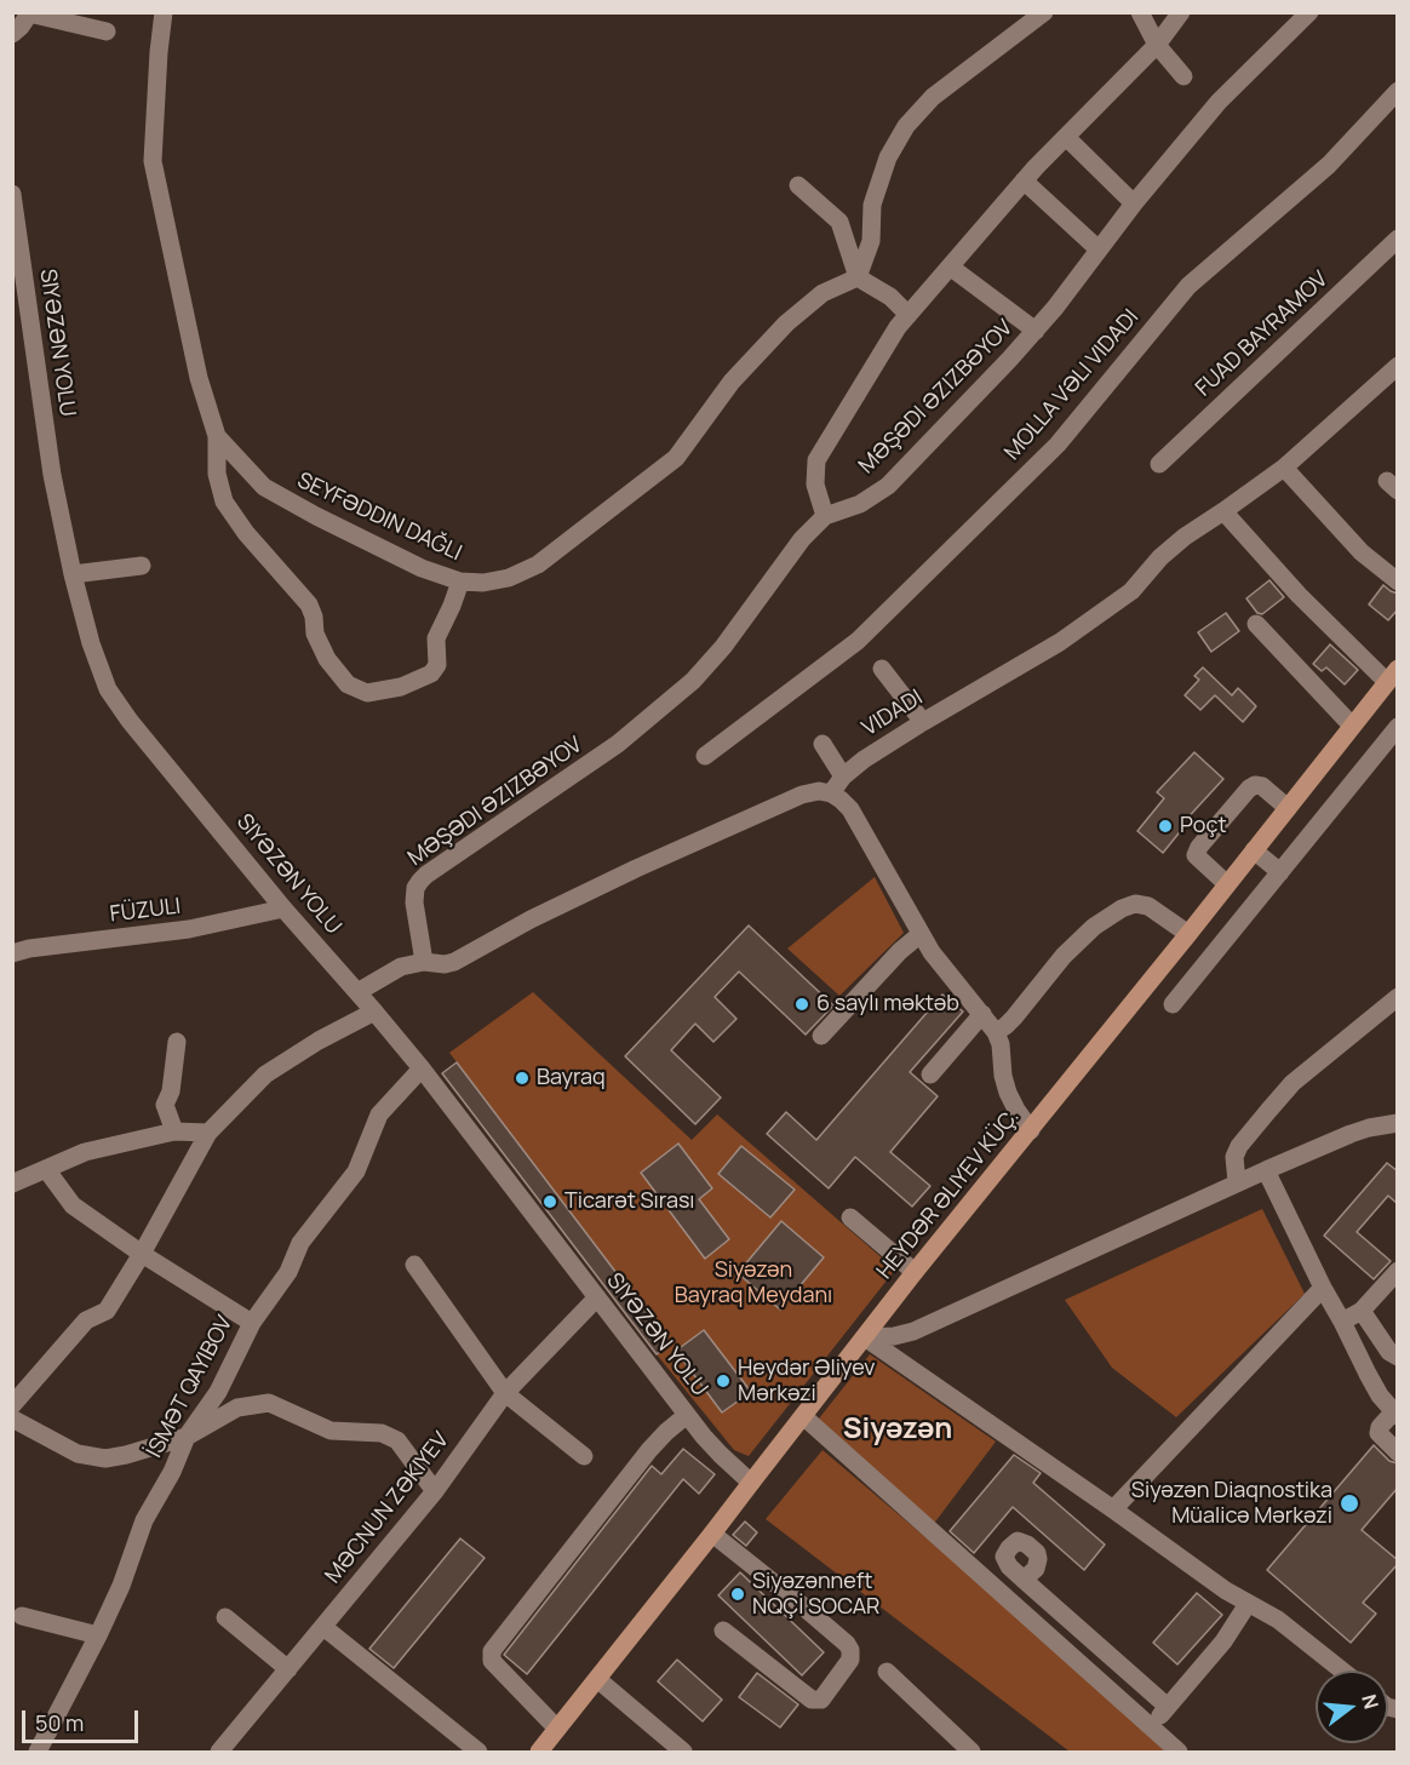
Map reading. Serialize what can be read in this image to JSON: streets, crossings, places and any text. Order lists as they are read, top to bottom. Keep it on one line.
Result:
{"streets":{"main road":["HEYDƏR ƏLIYEV KÜÇ."],"street":["FUAD BAYRAMOV","SIYƏZƏN YOLU","MOLLA VƏLI VIDADI","MƏŞƏDI ƏZIZBƏYOV","VIDADI","FÜZULI","MƏCNUN ZƏKIYEV"]},"crossings":[["SIYƏZƏN YOLU","FÜZULI"],["SIYƏZƏN YOLU","HEYDƏR ƏLIYEV KÜÇ."],["SIYƏZƏN YOLU","MƏCNUN ZƏKIYEV"]],"districts":["Siyəzən"],"parks":["Siyəzən Bayraq Meydanı"],"places":["Poçt","6 saylı məktəb","Bayraq","Ticarət Sırası","Heydər Əliyev Mərkəzi","Siyəzən Diaqnostika Müalicə Mərkəzi","Siyəzənneft NQÇİ SOCAR"],"scale_bar":"50 m","north":"right"}
